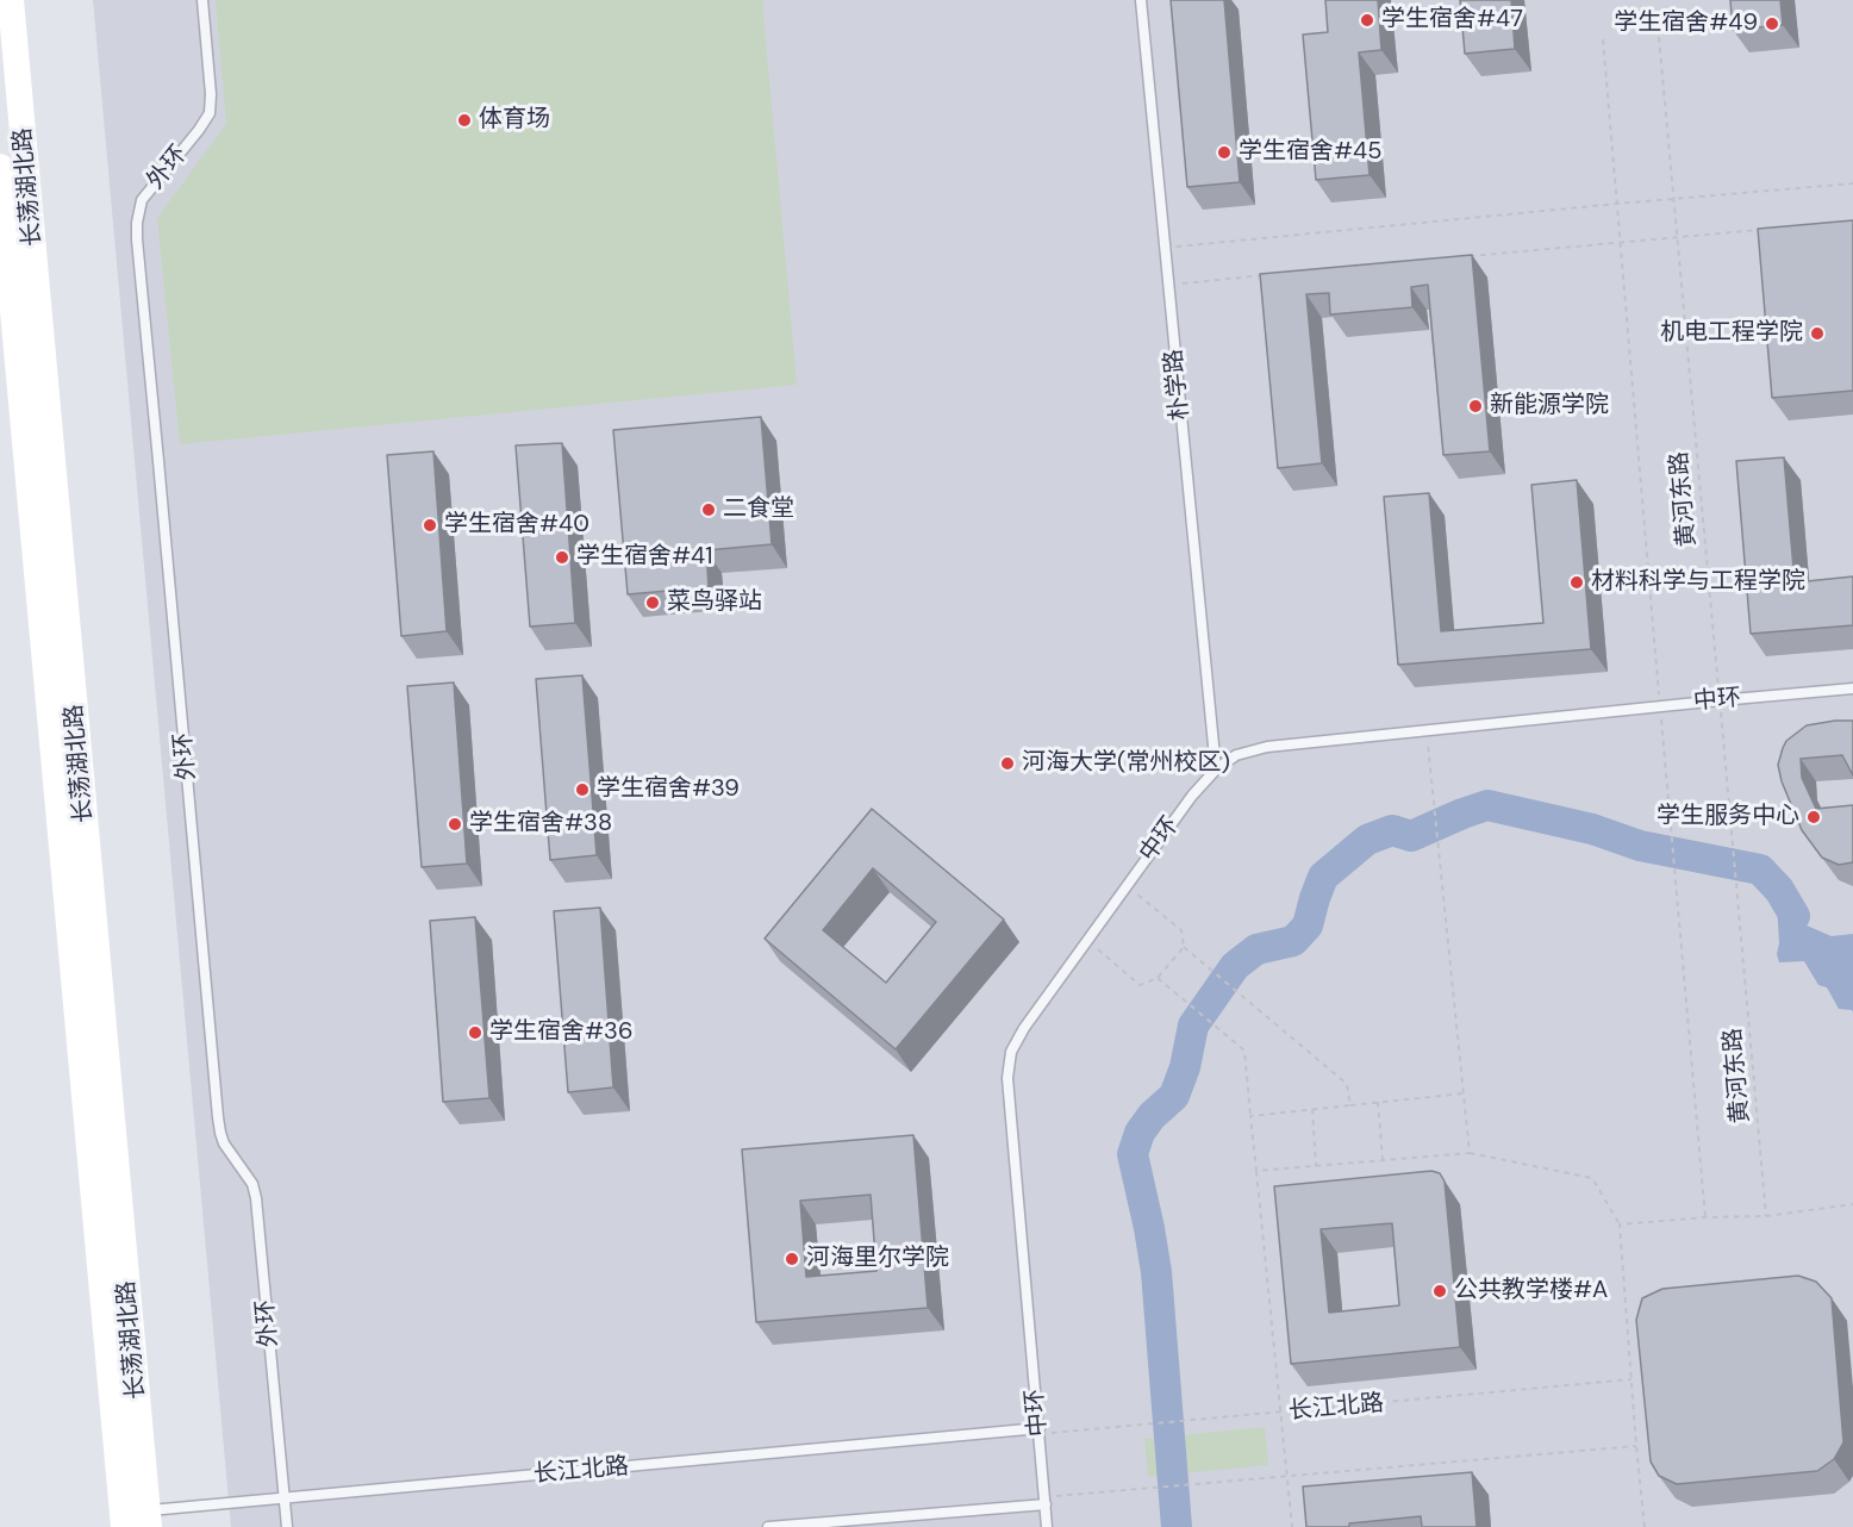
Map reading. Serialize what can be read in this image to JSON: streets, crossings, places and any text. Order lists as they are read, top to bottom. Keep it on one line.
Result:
{"streets":{"main road":["长荡湖北路"],"lane":["外环","朴学路","中环","长江北路"],"path":["黄河东路"]},"crossings":[["外环","长江北路"],["长荡湖北路","长江北路"],["朴学路","中环"],["黄河东路","中环"],["中环","长江北路"]],"places":["学生宿舍#47","学生宿舍#49","体育场","学生宿舍#45","机电工程学院","新能源学院","二食堂","学生宿舍#40","学生宿舍#41","材料科学与工程学院","菜鸟驿站","河海大学(常州校区)","学生宿舍#39","学生服务中心","学生宿舍#38","学生宿舍#36","河海里尔学院","公共教学楼#A"]}
